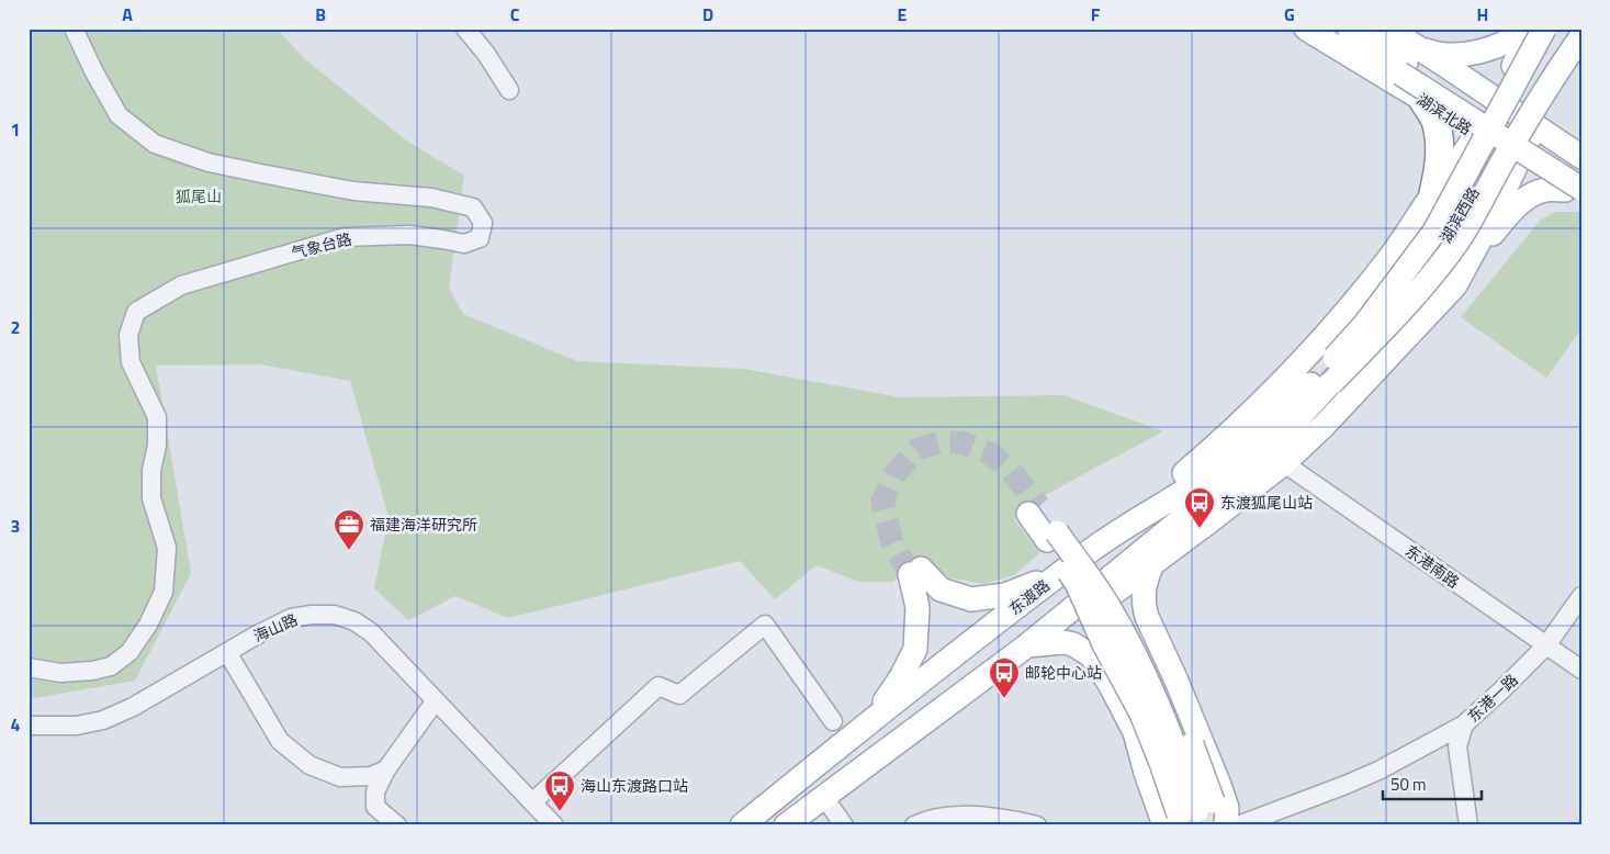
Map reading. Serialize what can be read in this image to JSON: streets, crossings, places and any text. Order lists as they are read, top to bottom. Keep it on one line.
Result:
{"streets":{"main road":["湖滨北路","湖滨西路","东渡路"],"street":["气象台路","东港南路","海山路","东港一路"]},"crossings":[["湖滨西路","东渡路"],["东港南路","东港一路"]],"parks":["狐尾山"],"places":{"bus stop":["东渡狐尾山站","邮轮中心站","海山东渡路口站"],"office":["福建海洋研究所"]},"scale_bar":"50 m","grid":{"columns":["A","B","C","D","E","F","G","H"],"rows":["1","2","3","4"]}}
